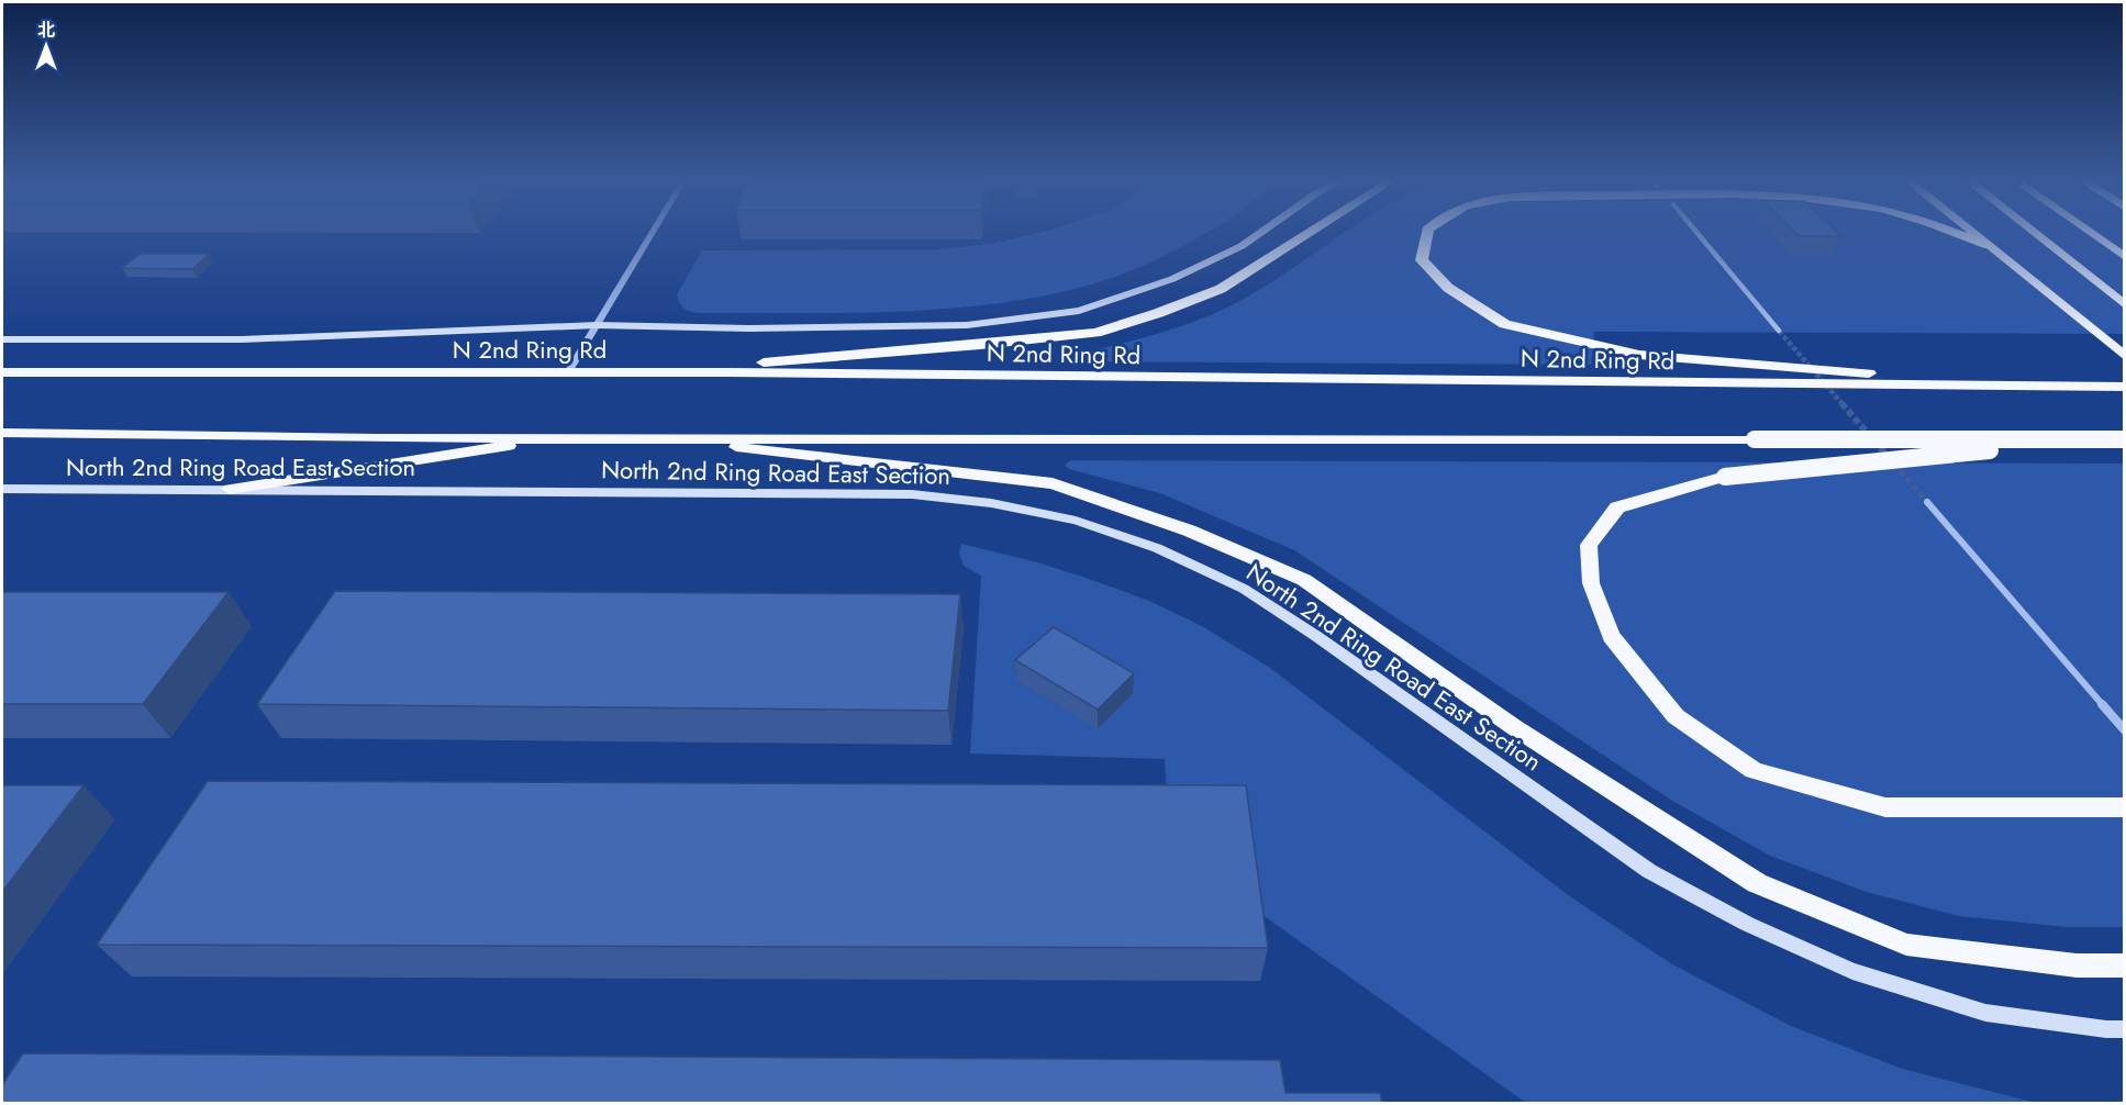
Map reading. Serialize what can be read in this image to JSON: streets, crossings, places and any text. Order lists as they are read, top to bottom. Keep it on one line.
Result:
{"streets":{"highway":["N 2nd Ring Rd"],"main road":["North 2nd Ring Road East Section"]},"north":"top"}
